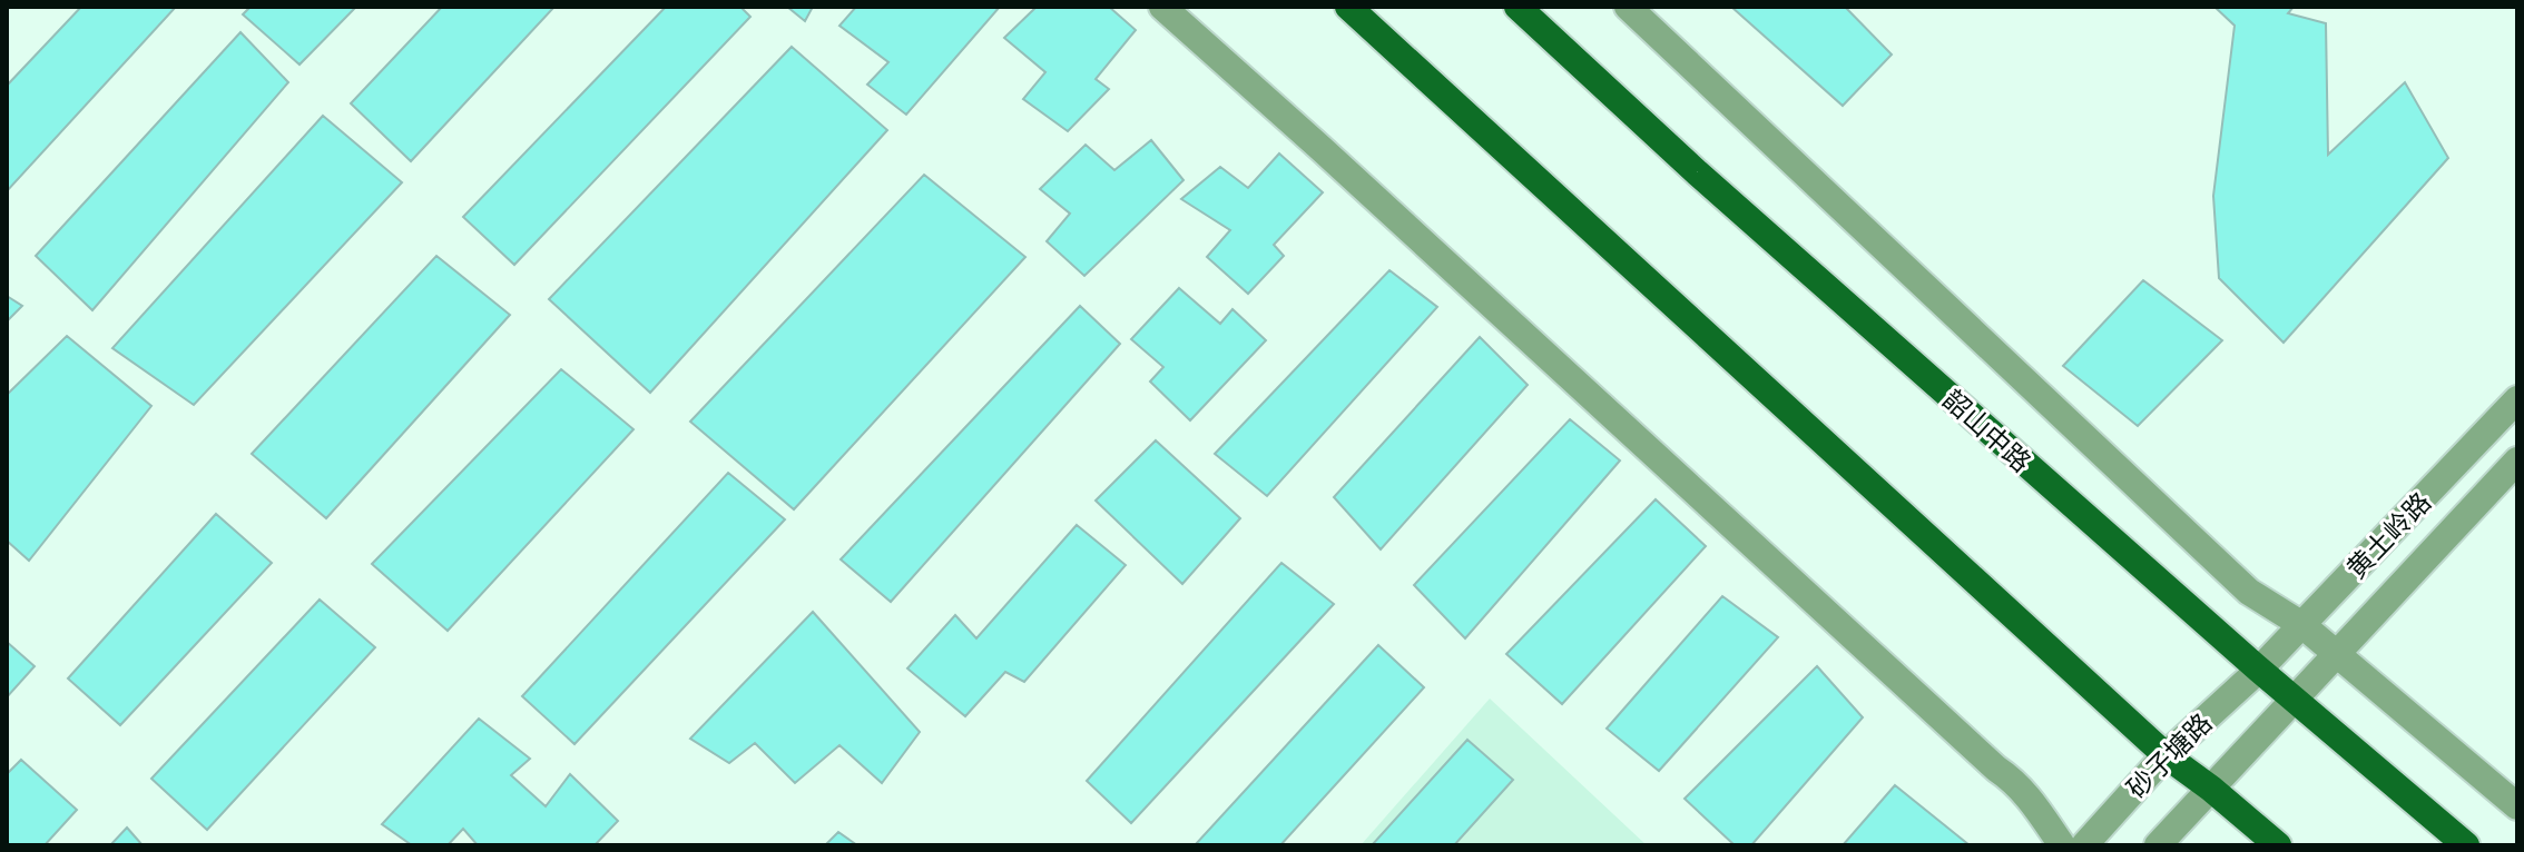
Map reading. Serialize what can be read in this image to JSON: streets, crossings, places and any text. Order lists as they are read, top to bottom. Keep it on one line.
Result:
{"streets":{"main road":["韶山中路"],"street":["黄土岭路","砂子塘路"]},"crossings":[["韶山中路","黄土岭路"],["韶山中路","砂子塘路"],["黄土岭路","砂子塘路"]]}
